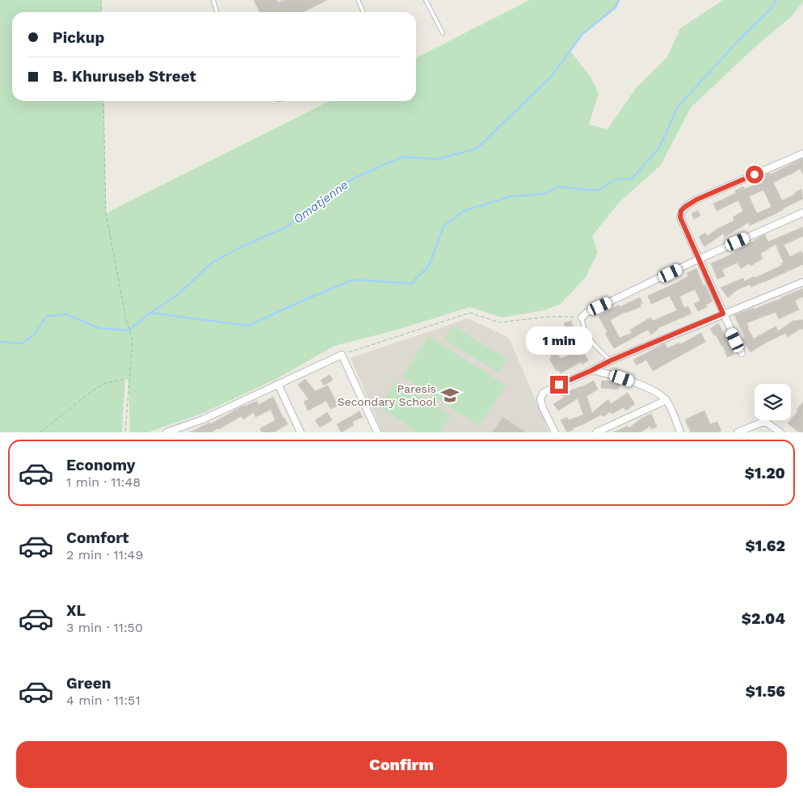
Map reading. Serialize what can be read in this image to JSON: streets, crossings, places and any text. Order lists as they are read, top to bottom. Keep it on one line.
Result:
{"water":["Omatjenne"],"places":{"school or university":["Paresis Secondary School"]},"page":{"banner":["Pickup","B. Khuruseb Street"],"bubble":"1 min","list":[{"name":"Economy","note":"1 min · 11:48","value":"$1.20"},{"name":"Comfort","note":"2 min · 11:49","value":"$1.62"},{"name":"XL","note":"3 min · 11:50","value":"$2.04"},{"name":"Green","note":"4 min · 11:51","value":"$1.56"}],"buttons":"Confirm"}}
